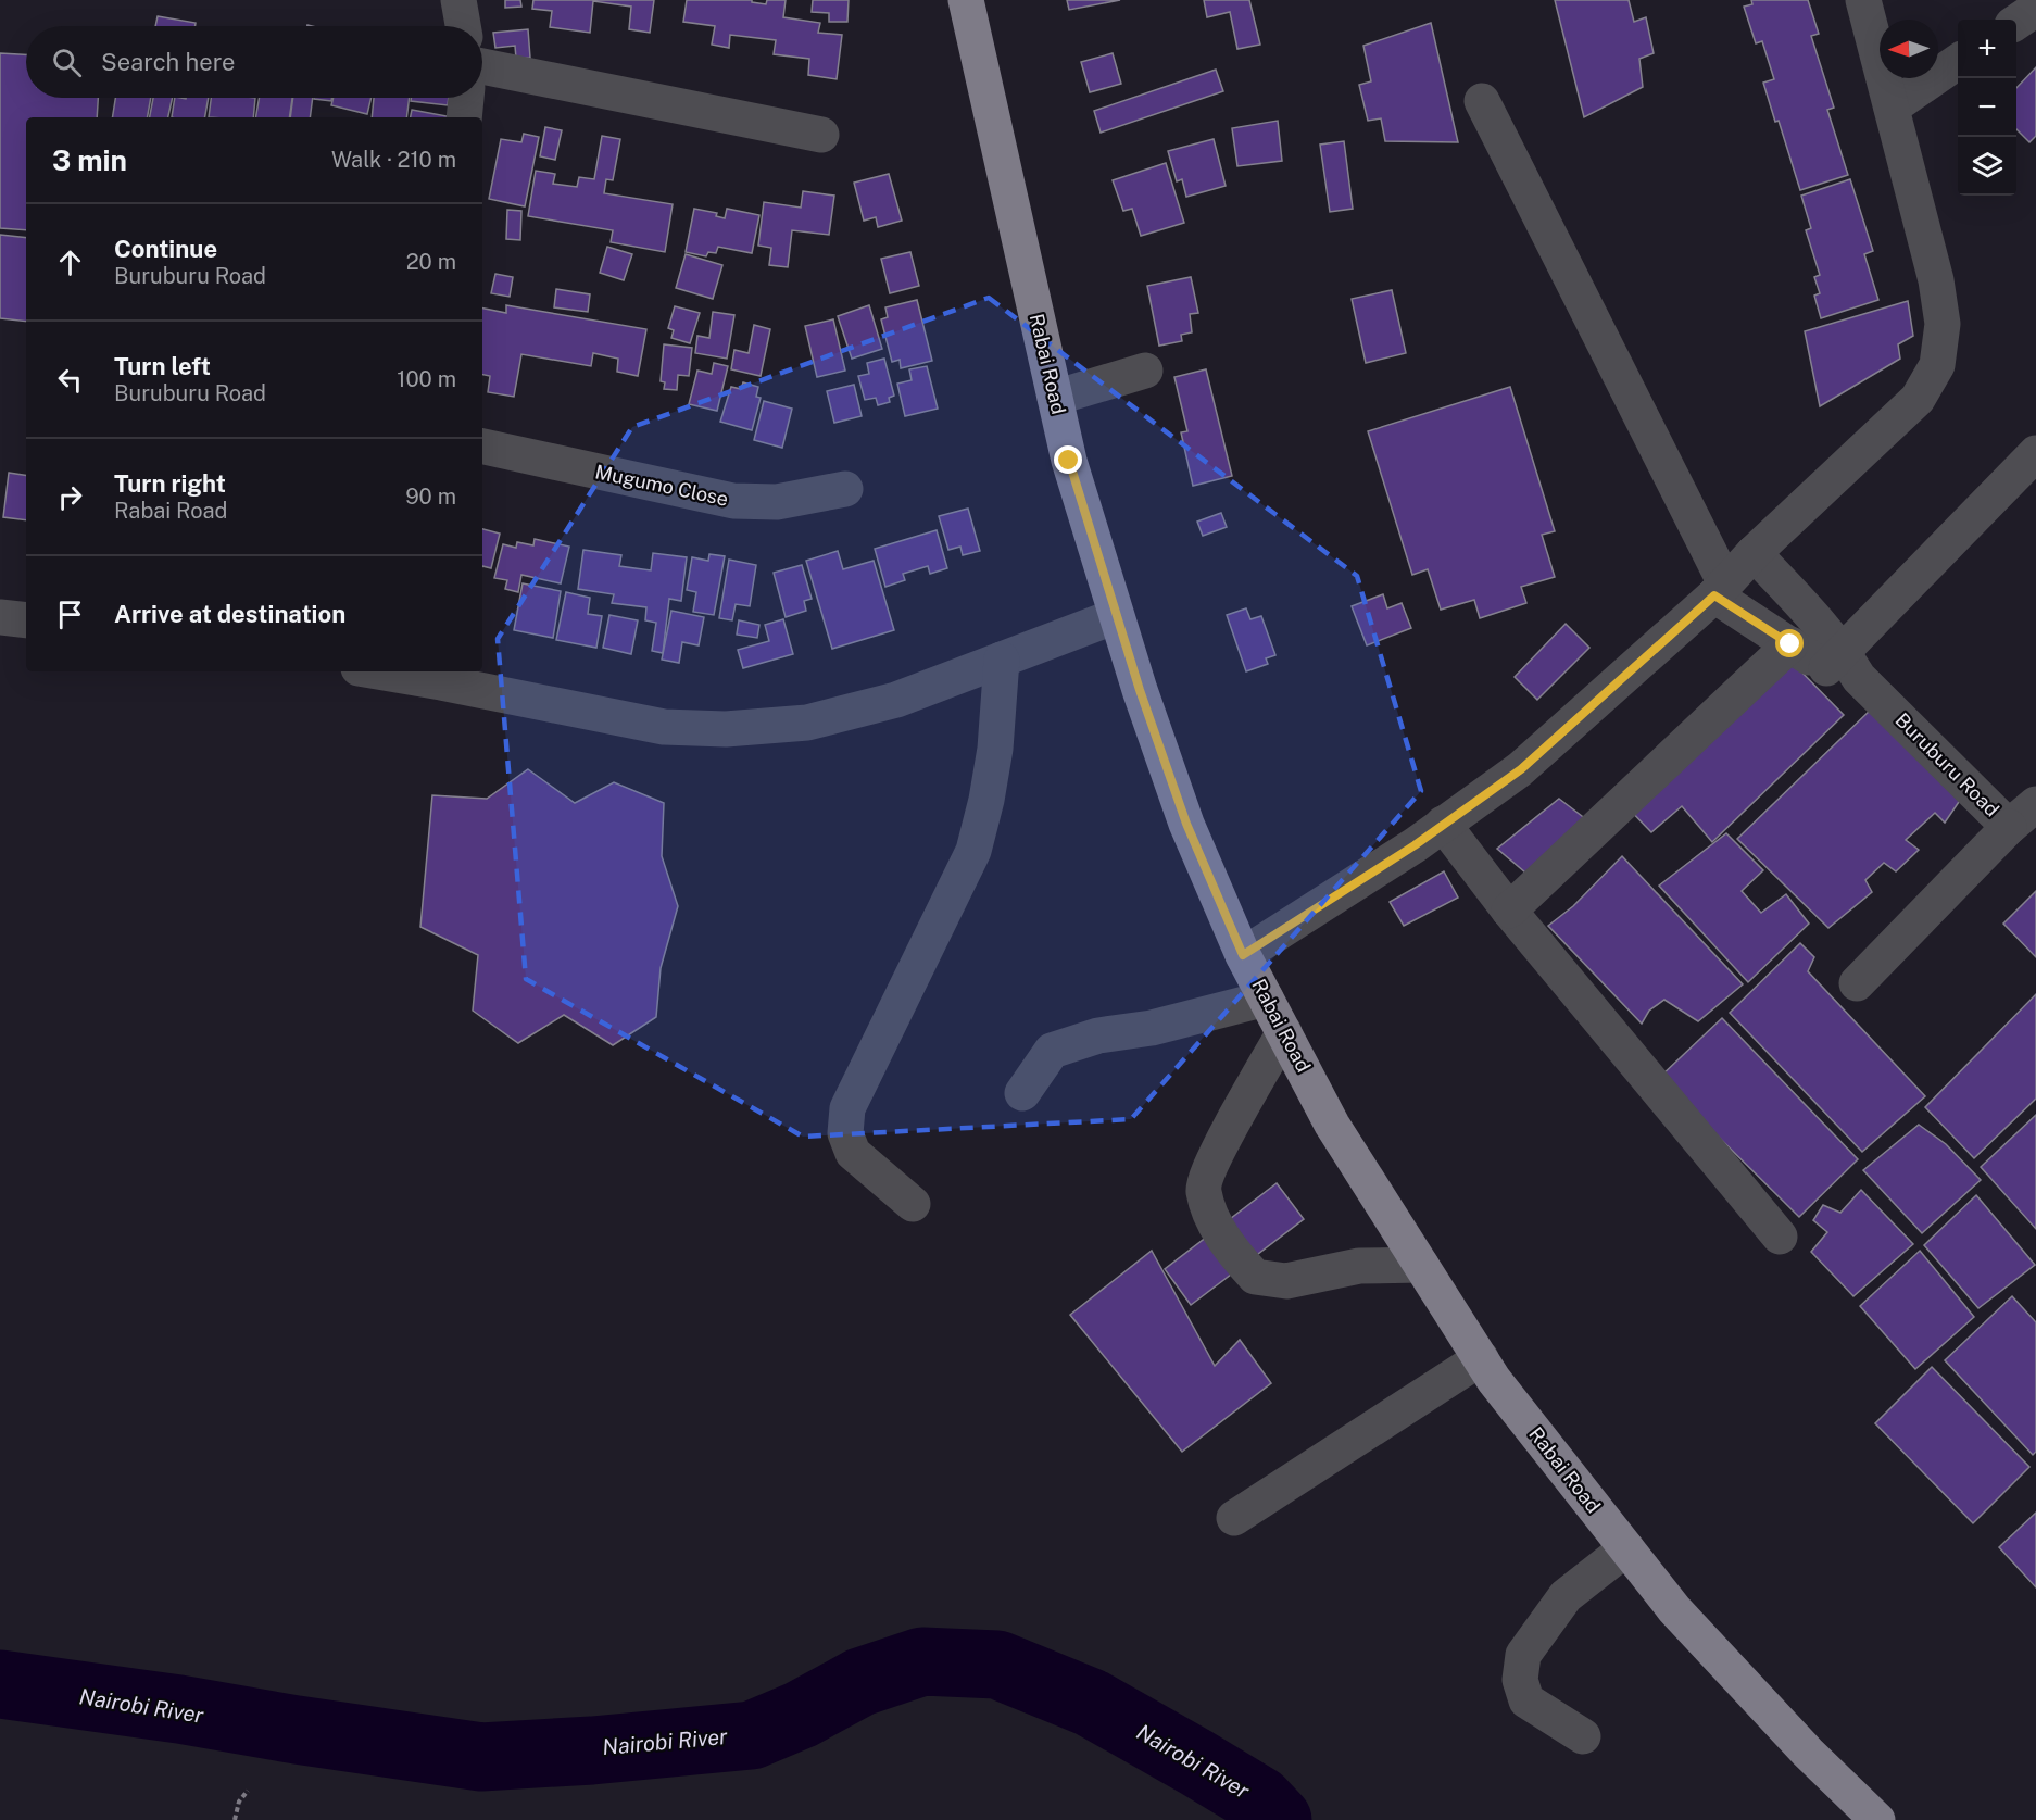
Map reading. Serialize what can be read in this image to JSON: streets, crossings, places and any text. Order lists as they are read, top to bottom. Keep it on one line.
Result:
{"streets":{"main road":["Rabai Road"],"street":["Mugumo Close","Buruburu Road"]},"water":["Nairobi River"],"north":"left","page":{"map_buttons":["+","−"],"search":"Search here","heading":["3 min","Walk · 210 m"],"list":[["Continue","Buruburu Road","20 m"],["Turn left","Buruburu Road","100 m"],["Turn right","Rabai Road","90 m"],"Arrive at destination"]}}
